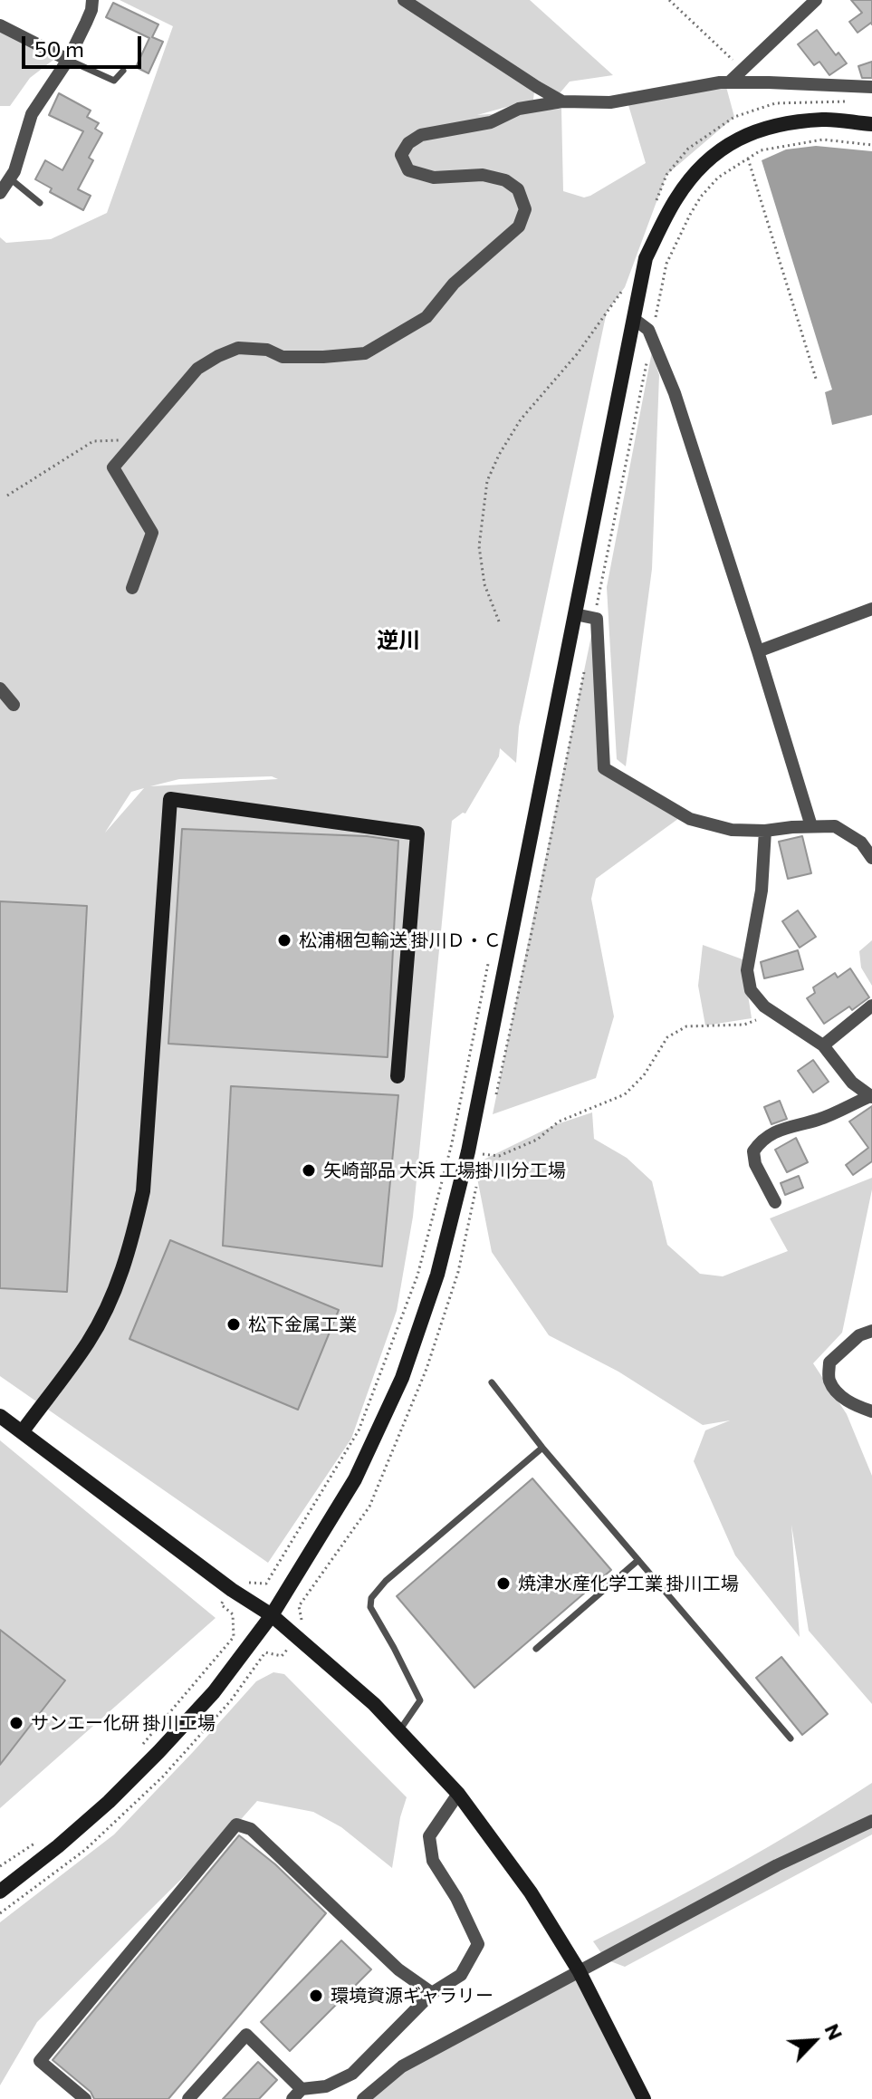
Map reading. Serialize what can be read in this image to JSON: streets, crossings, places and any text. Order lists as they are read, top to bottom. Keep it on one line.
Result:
{"districts":["逆川"],"places":["松浦梱包輸送 掛川Ｄ・Ｃ","矢崎部品 大浜 工場掛川分工場","松下金属工業","焼津水産化学工業 掛川工場","サンエー化研 掛川工場","環境資源ギャラリー"],"scale_bar":"50 m","north":"top right"}
